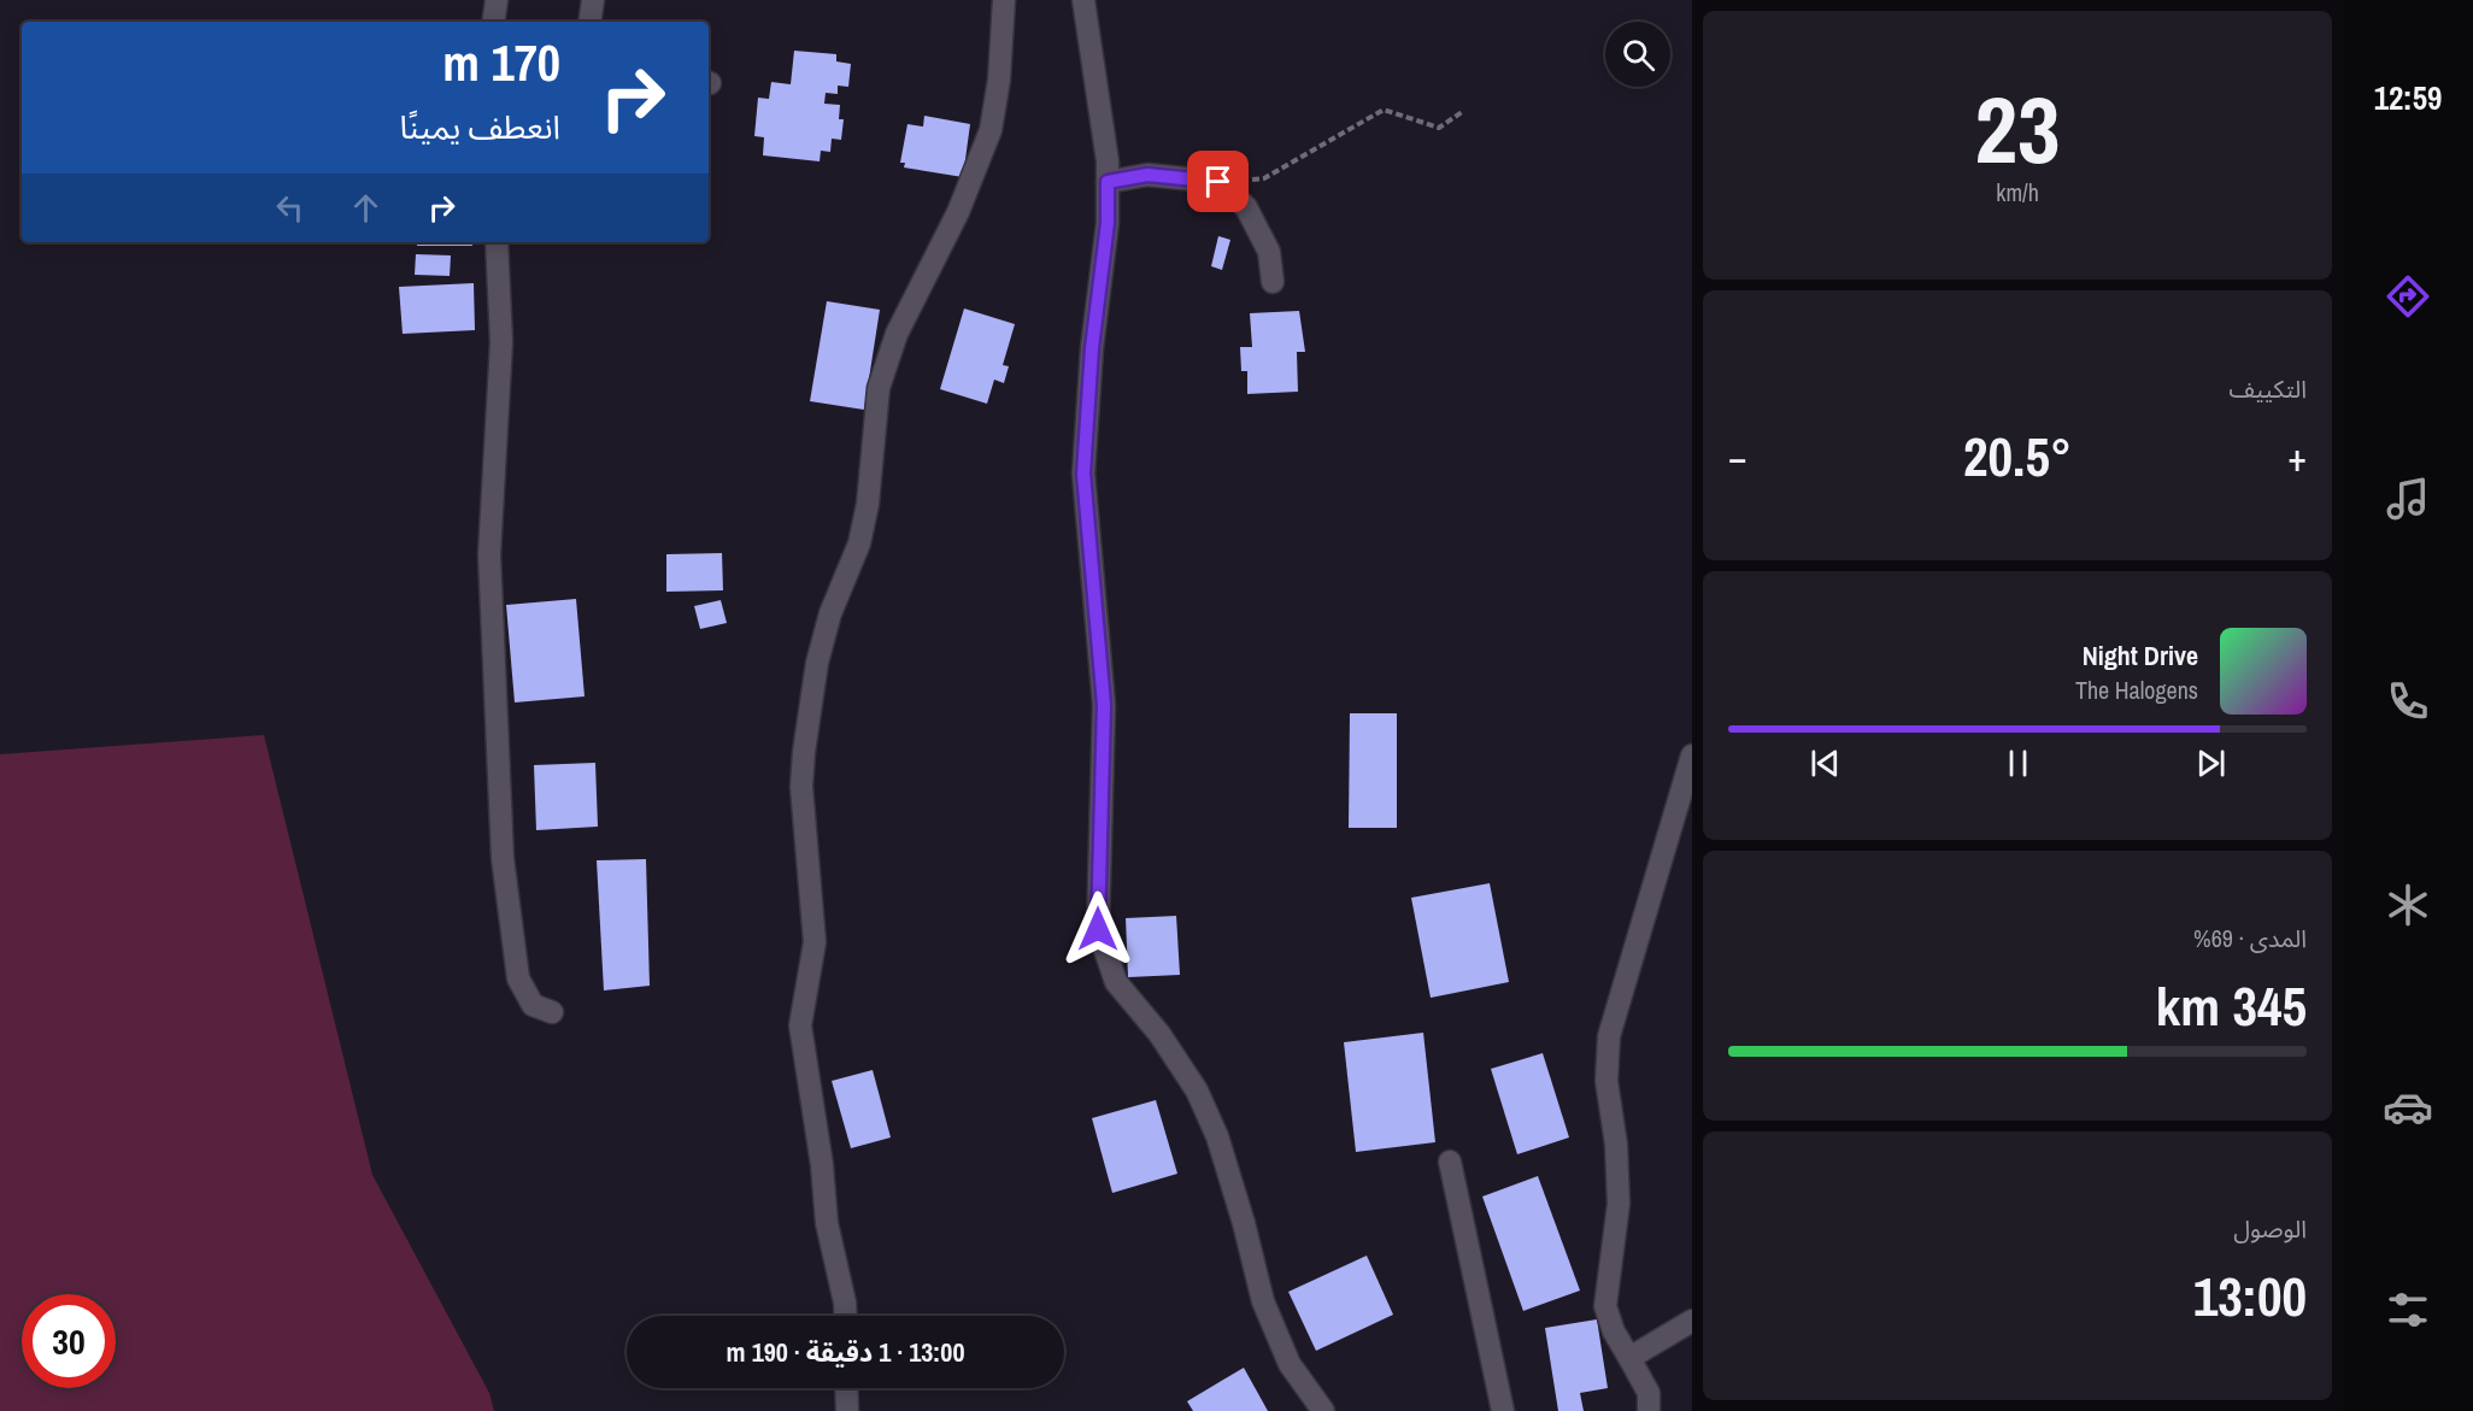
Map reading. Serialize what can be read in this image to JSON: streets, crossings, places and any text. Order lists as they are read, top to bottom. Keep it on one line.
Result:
{"page":{"tabs":"12:59","tile":[["23","km/h"],"التكييف",["المدى · 69%","345 km"],["الوصول","13:00"]],"turn":["170 m","انعطف يمينًا"],"heat":["−","20.5°","+"],"song":["Night Drive","The Halogens"],"limit":"30","trip":"13:00 · 1 دقيقة · 190 m"}}
